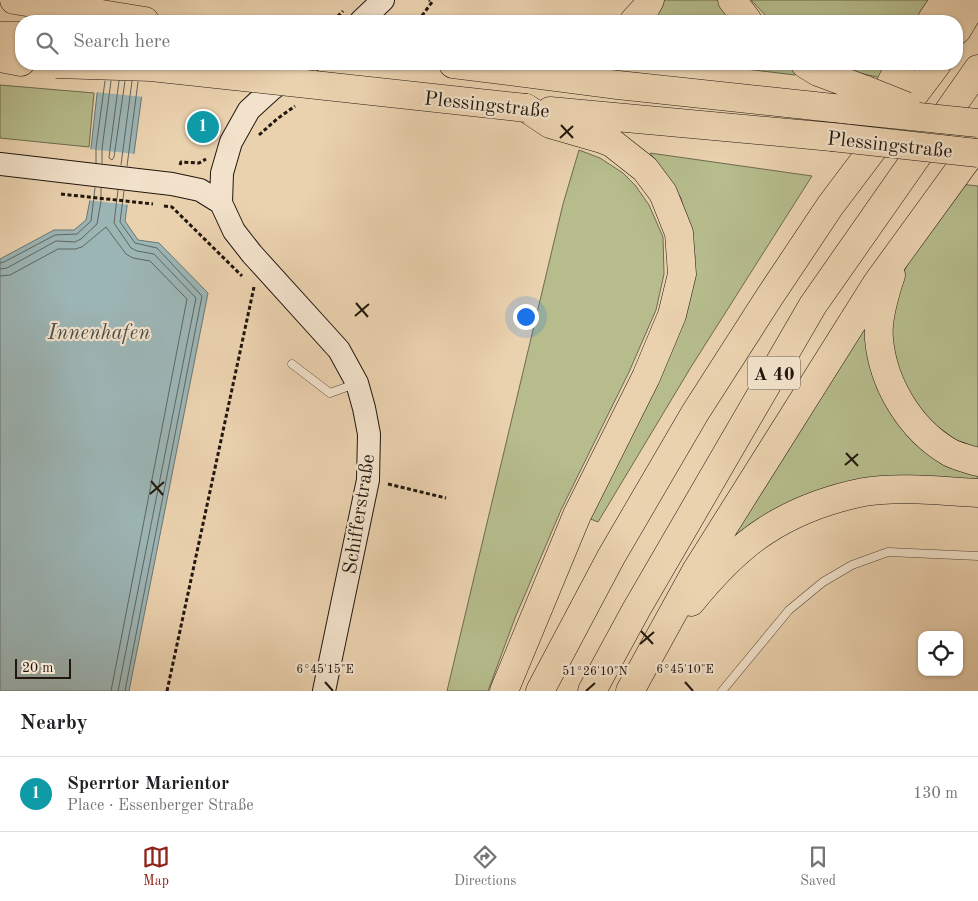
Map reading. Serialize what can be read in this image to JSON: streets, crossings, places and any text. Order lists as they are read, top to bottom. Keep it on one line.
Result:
{"streets":{"highway":["Plessingstraße","A 40"],"street":["Schifferstraße"]},"water":["Innenhafen"],"scale_bar":"20 m","page":{"search":"Search here","pins":"1","scale":"20 m","heading":"Nearby","list":[{"mark":"1","name":"Sperrtor Marientor","note":"Place · Essenberger Straße","value":"130 m"}],"nav":["Map","Directions","Saved"]},"coordinates":["6°45'15\"E","6°45'10\"E","51°26'10\"N"]}
